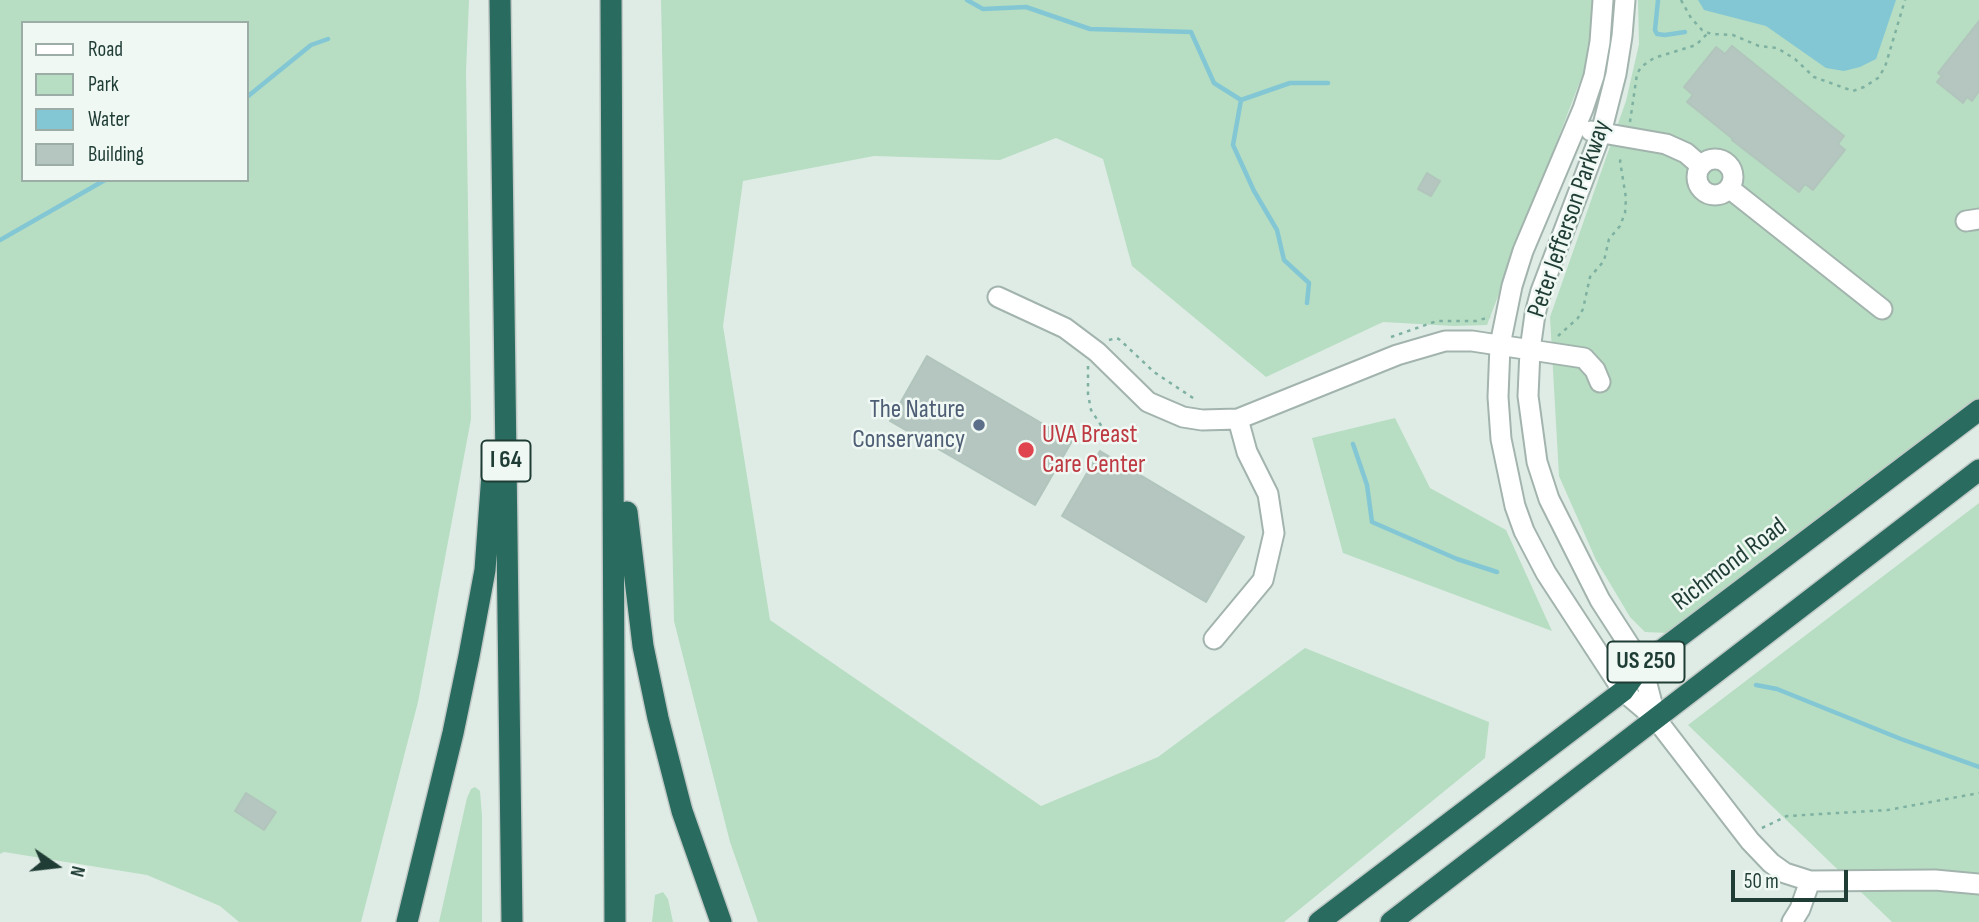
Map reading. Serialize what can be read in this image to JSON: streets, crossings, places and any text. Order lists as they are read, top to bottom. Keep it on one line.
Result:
{"streets":{"highway":["I 64","Richmond Road","US 250"],"street":["Peter Jefferson Parkway"]},"crossings":[["Peter Jefferson Parkway","Richmond Road"],["Peter Jefferson Parkway","US 250"]],"places":["The Nature Conservancy","UVA Breast Care Center"],"legend":["Road","Park","Water","Building"],"scale_bar":"50 m","north":"right"}
